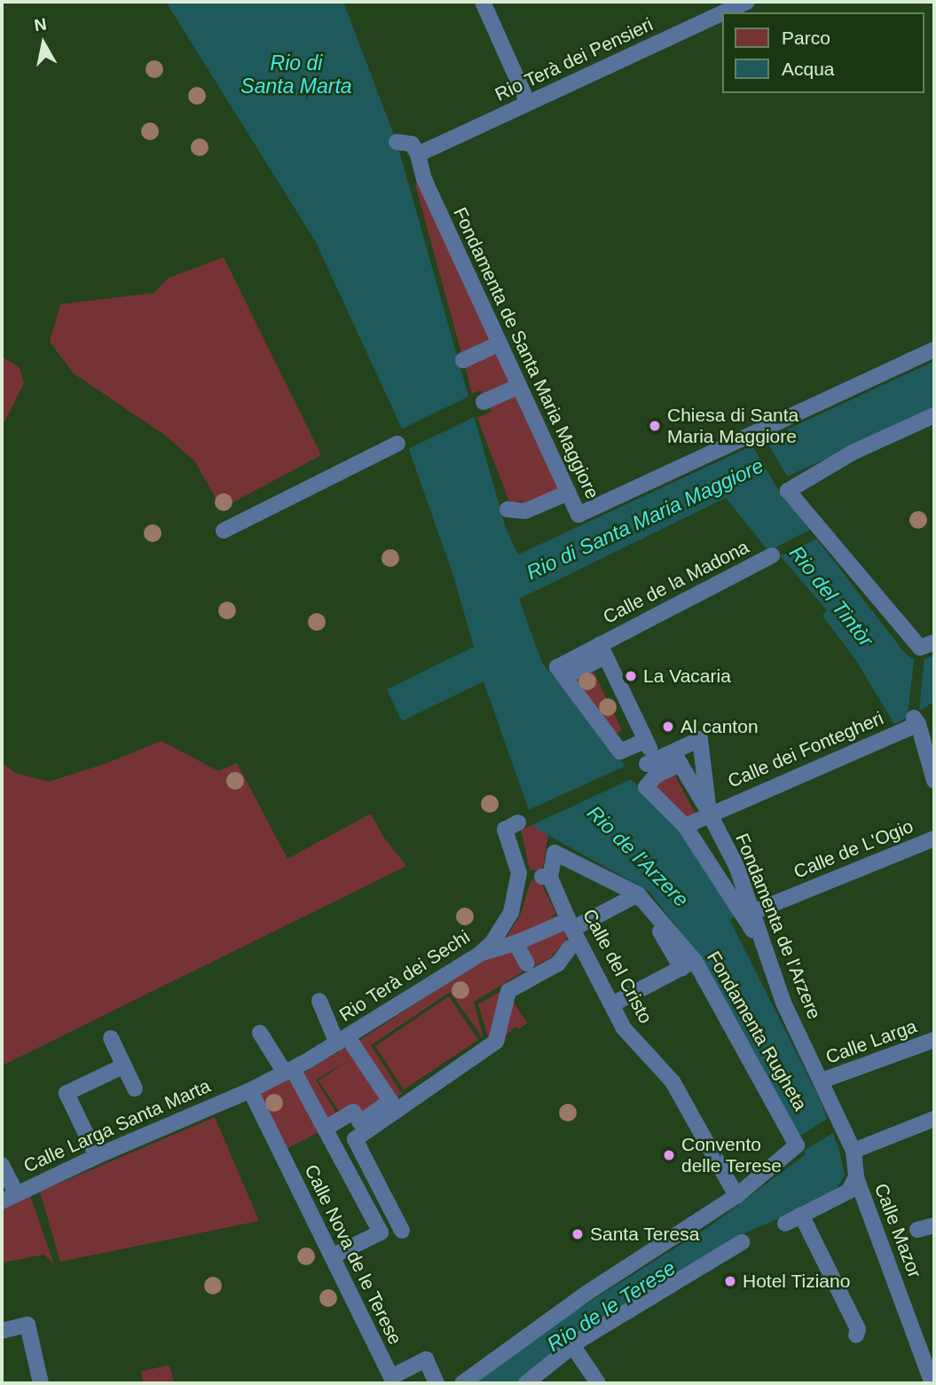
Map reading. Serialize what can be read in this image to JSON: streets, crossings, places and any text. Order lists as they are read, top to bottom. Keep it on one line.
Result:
{"streets":{"street":["Rio Terà dei Pensieri","Fondamenta de Santa Maria Maggiore","Calle de la Madona","Calle dei Fontegheri","Calle de L'Ogio","Fondamenta de l'Arzere","Calle del Cristo","Rio Terà dei Sechi","Fondamenta Rugheta","Calle Larga","Calle Larga Santa Marta","Calle Mazor","Calle Nova de le Terese"]},"crossings":[["Rio Terà dei Pensieri","Fondamenta de Santa Maria Maggiore"],["Calle dei Fontegheri","Fondamenta de l'Arzere"],["Calle de L'Ogio","Fondamenta de l'Arzere"],["Fondamenta de l'Arzere","Calle Larga"],["Fondamenta de l'Arzere","Calle Mazor"],["Calle del Cristo","Rio Terà dei Sechi"],["Calle del Cristo","Fondamenta Rugheta"],["Rio Terà dei Sechi","Fondamenta Rugheta"],["Rio Terà dei Sechi","Calle Larga Santa Marta"],["Rio Terà dei Sechi","Calle Nova de le Terese"],["Calle Larga Santa Marta","Calle Nova de le Terese"]],"water":["Rio di Santa Marta","Rio di Santa Maria Maggiore","Rio del Tintòr","Rio de l'Arzere","Rio de le Terese"],"places":["Chiesa di Santa Maria Maggiore","La Vacaria","Al canton","Convento delle Terese","Santa Teresa","Hotel Tiziano"],"legend":["Parco","Acqua"],"north":"top"}
